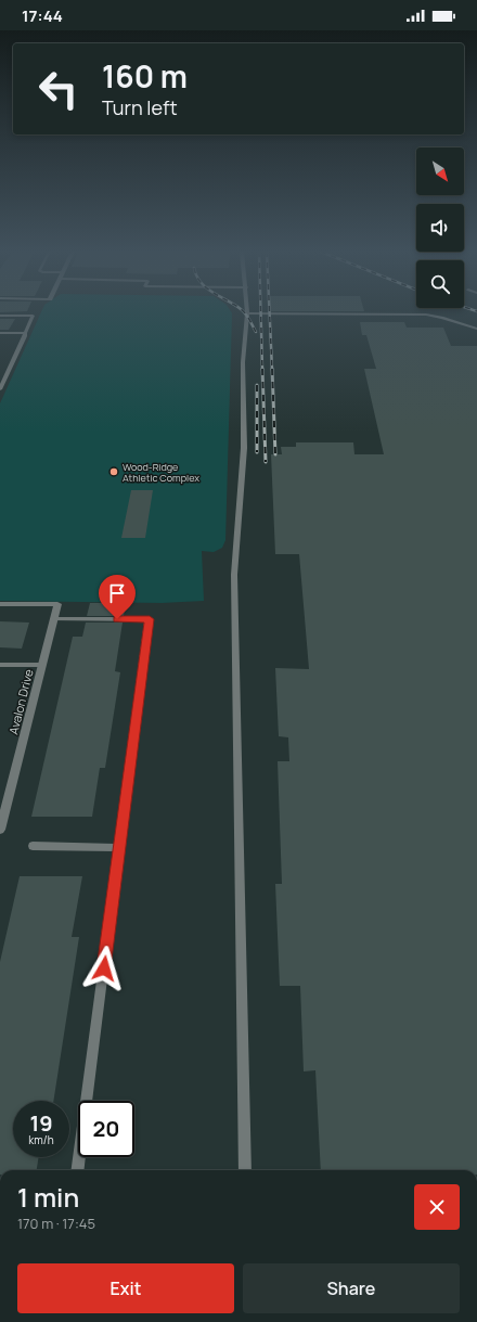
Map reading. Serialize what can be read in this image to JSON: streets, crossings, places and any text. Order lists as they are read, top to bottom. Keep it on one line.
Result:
{"streets":{"street":["Avalon Drive"]},"places":["Wood-Ridge Athletic Complex"],"north":"bottom right","page":{"status":"17:44","turn":["160 m","Turn left"],"speed":"19 km/h","limit":"20","heading":["1 min","170 m · 17:45"],"buttons":["Exit","Share"]}}
